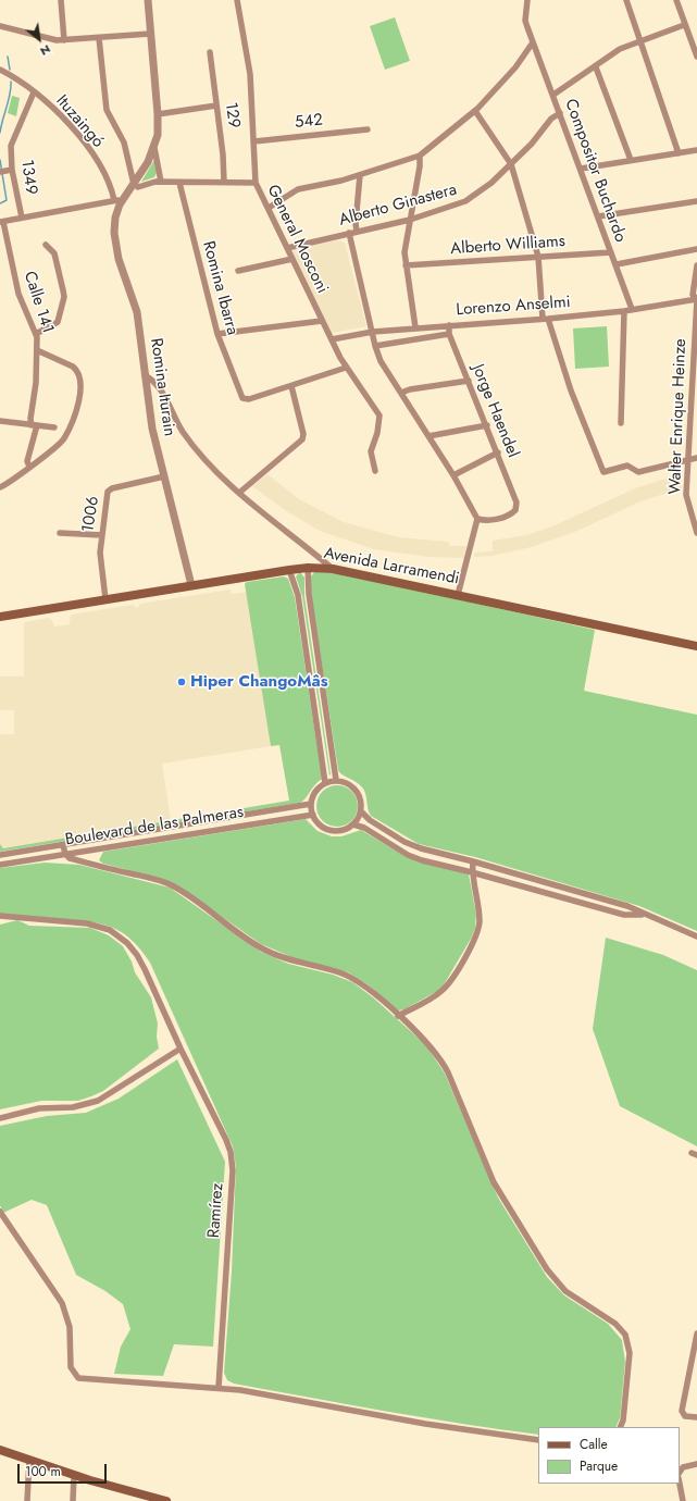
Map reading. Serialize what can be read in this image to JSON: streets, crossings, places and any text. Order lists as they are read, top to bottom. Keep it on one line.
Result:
{"streets":{"main road":["Avenida Larramendi"],"street":["129","Ituzaingó","542","Compositor Buchardo","1349","Alberto Ginastera","General Mosconi","Alberto Williams","Romina Ibarra","Calle 141","Lorenzo Anselmi","Romina Iturain","Jorge Haendel","Walter Enrique Heinze","1006","Boulevard de las Palmeras","Ramírez"]},"crossings":[["Ituzaingó","1349"],["542","General Mosconi"],["Compositor Buchardo","Alberto Ginastera"],["Compositor Buchardo","Alberto Williams"],["Compositor Buchardo","Lorenzo Anselmi"],["Alberto Ginastera","General Mosconi"],["General Mosconi","Lorenzo Anselmi"],["Lorenzo Anselmi","Jorge Haendel"],["Lorenzo Anselmi","Walter Enrique Heinze"],["Romina Iturain","1006"],["Romina Iturain","Avenida Larramendi"],["1006","Avenida Larramendi"]],"places":["Hiper ChangoMâs"],"legend":["Calle","Parque"],"scale_bar":"100 m","north":"bottom right"}
